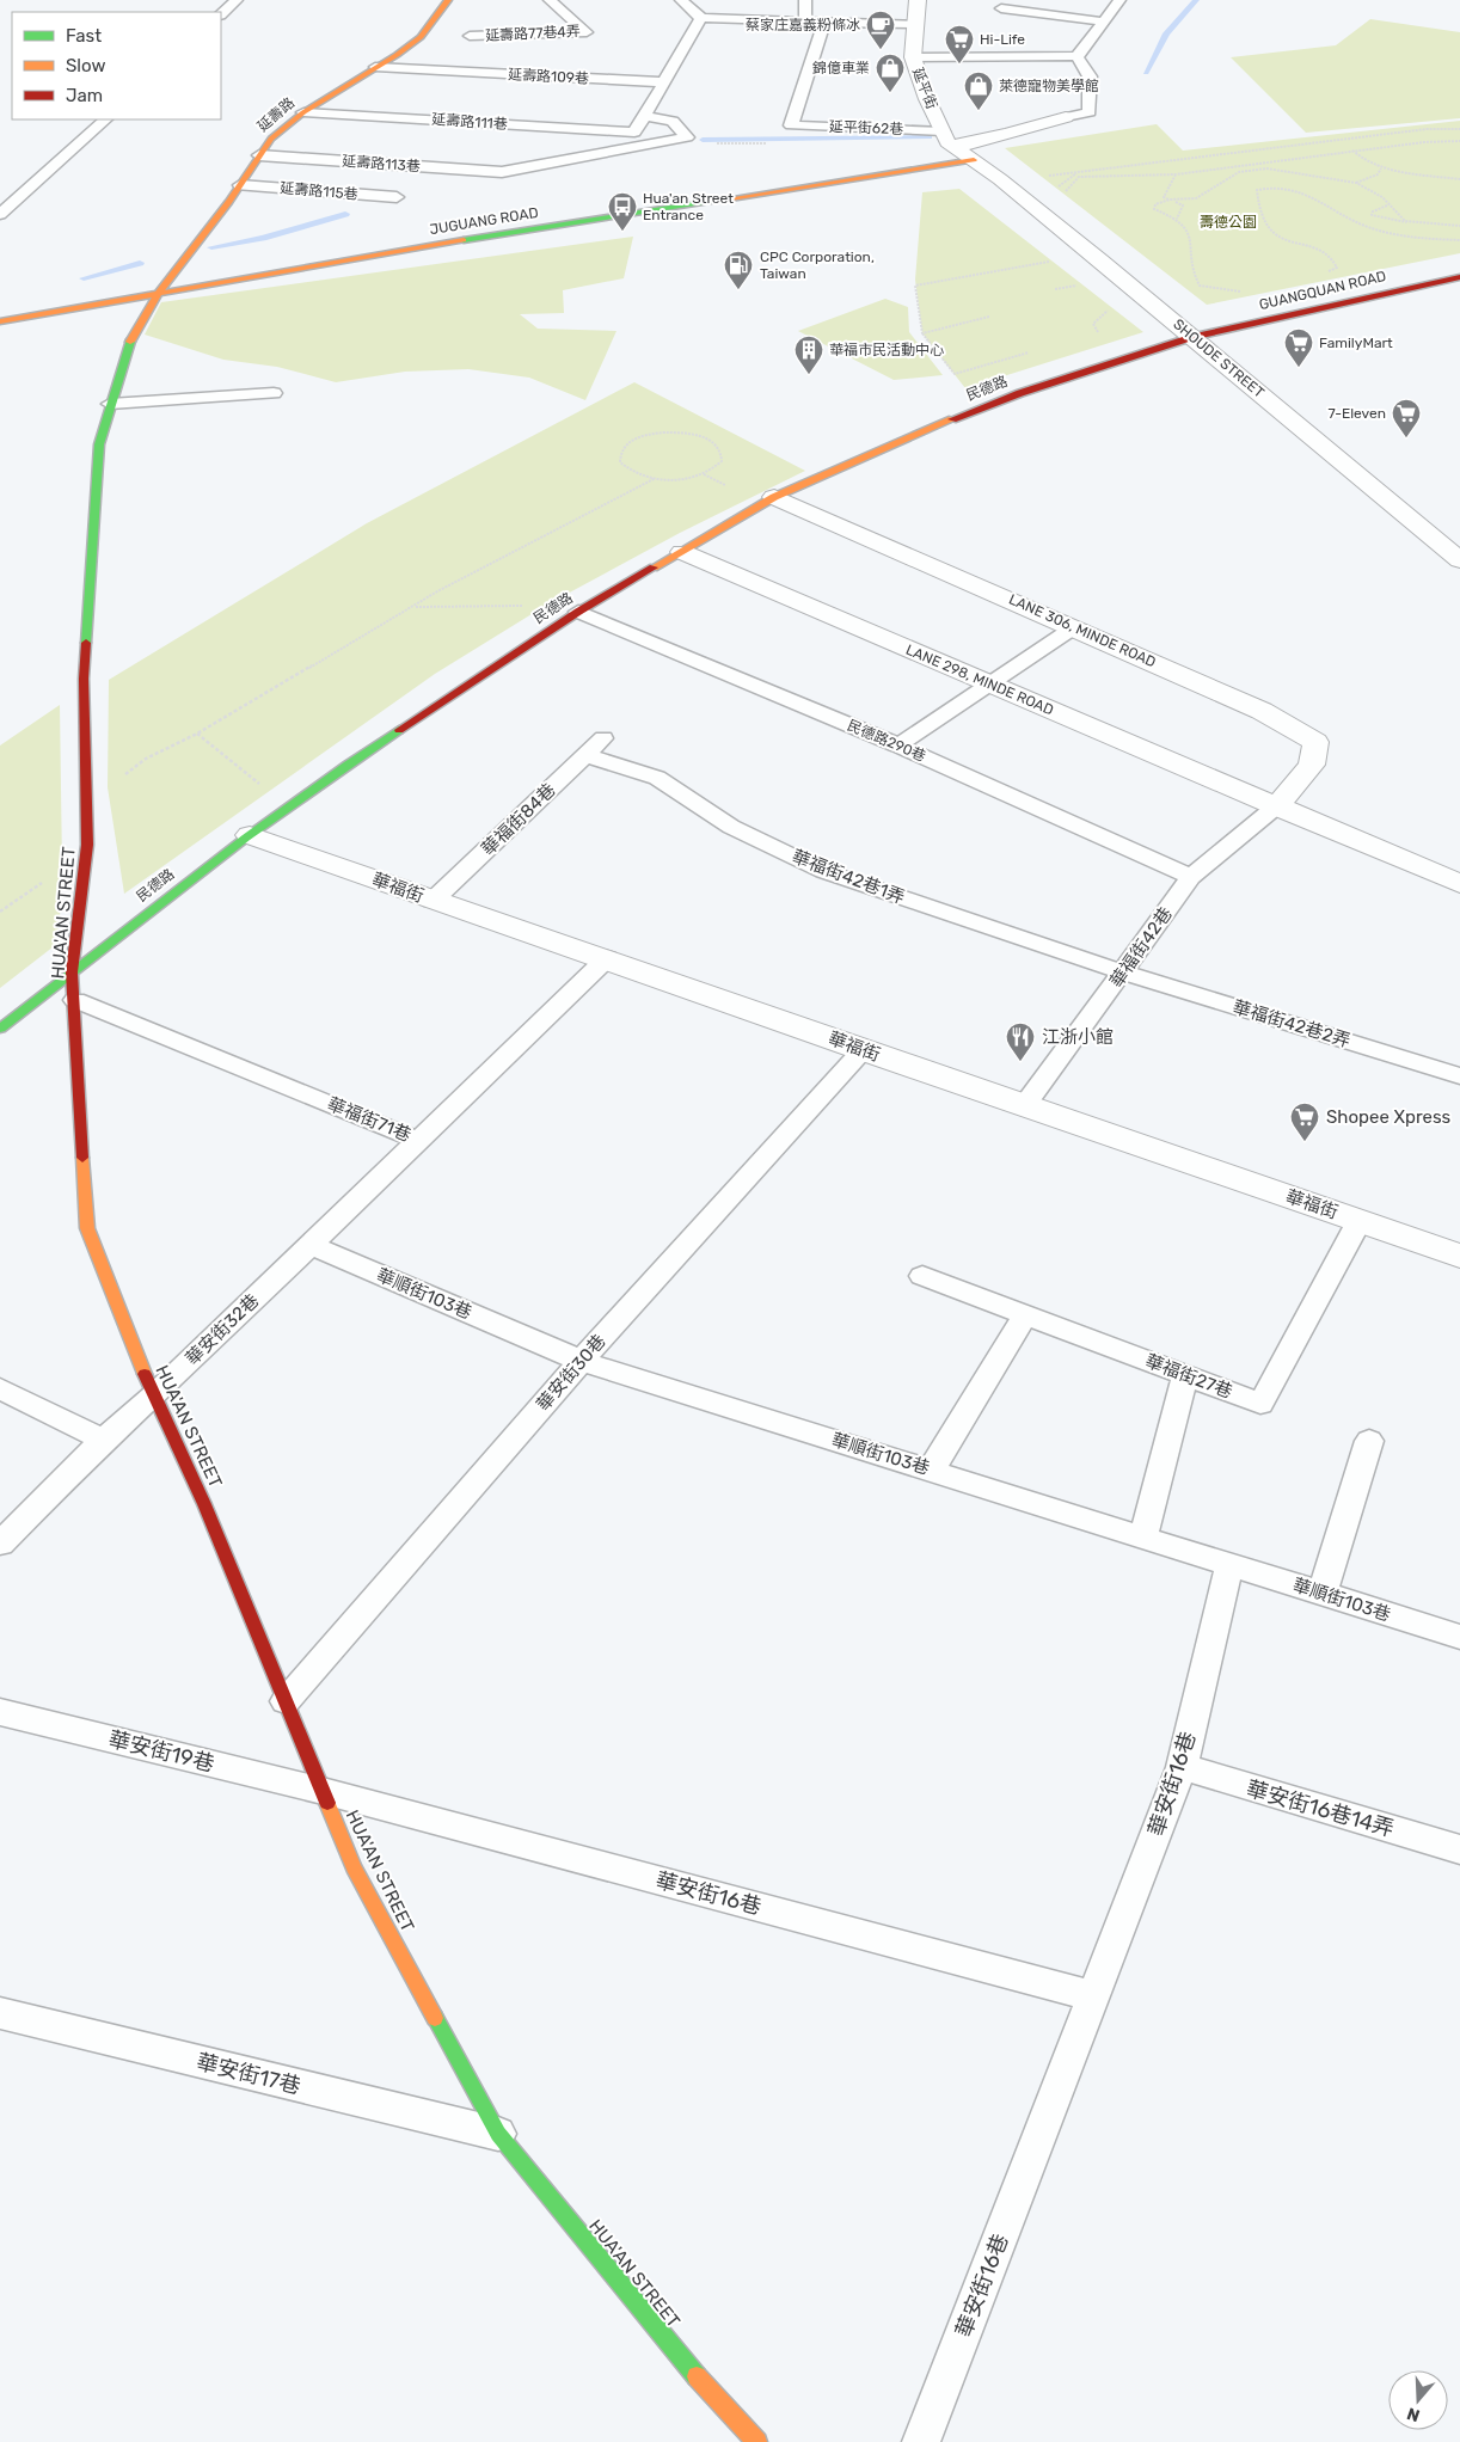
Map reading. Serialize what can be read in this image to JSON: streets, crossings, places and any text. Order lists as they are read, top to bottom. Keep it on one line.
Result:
{"streets":{"street":["延平街","延壽路","JUGUANG ROAD","GUANGQUAN ROAD","SHOUDE STREET","民德路","LANE 306, MINDE ROAD","LANE 298, MINDE ROAD","華福街","HUA'AN STREET"],"lane":["延壽路77巷4弄","延壽路109巷","延壽路111巷","延平街62巷","延壽路113巷","延壽路115巷","民德路290巷","華福街84巷","華福街42巷1弄","華福街42巷","華福街42巷2弄","華福街71巷","華順街103巷","華安街32巷","華安街30巷","華福街27巷","華安街19巷","華安街16巷","華安街16巷14弄","華安街17巷"]},"crossings":[["延壽路109巷","延壽路"],["延平街","延平街62巷"],["延平街","JUGUANG ROAD"],["延平街","SHOUDE STREET"],["延壽路","延壽路111巷"],["延壽路","延壽路113巷"],["延壽路","延壽路115巷"],["延壽路","JUGUANG ROAD"],["延壽路","HUA'AN STREET"],["延壽路111巷","延壽路113巷"],["JUGUANG ROAD","SHOUDE STREET"],["JUGUANG ROAD","HUA'AN STREET"],["GUANGQUAN ROAD","SHOUDE STREET"],["GUANGQUAN ROAD","民德路"],["SHOUDE STREET","民德路"],["民德路","LANE 306, MINDE ROAD"],["民德路","LANE 298, MINDE ROAD"],["民德路","民德路290巷"],["民德路","華福街"],["民德路","HUA'AN STREET"],["LANE 306, MINDE ROAD","LANE 298, MINDE ROAD"],["LANE 306, MINDE ROAD","華福街42巷"],["LANE 298, MINDE ROAD","華福街42巷"],["民德路290巷","華福街42巷"],["華福街84巷","華福街42巷1弄"],["華福街84巷","華福街"],["華福街42巷1弄","華福街42巷"],["華福街42巷1弄","華福街42巷2弄"],["華福街","華福街42巷"],["華福街","華福街71巷"],["華福街","華安街30巷"],["華福街","華福街27巷"],["HUA'AN STREET","華福街71巷"],["HUA'AN STREET","華安街32巷"],["HUA'AN STREET","華安街30巷"],["HUA'AN STREET","華安街19巷"],["HUA'AN STREET","華安街16巷"],["HUA'AN STREET","華安街17巷"],["華福街42巷","華福街42巷2弄"],["華福街71巷","華安街32巷"],["華順街103巷","華安街32巷"],["華順街103巷","華安街30巷"],["華順街103巷","華安街16巷"],["華安街19巷","華安街16巷"],["華安街16巷","華安街16巷14弄"]],"parks":["壽德公園"],"places":{"cafe":["蔡家庄嘉義粉條冰"],"supermarket":["Hi-Life","FamilyMart","7-Eleven","Shopee Xpress"],"shop":["錦億車業","萊德寵物美學館"],"bus stop":["Hua'an Street Entrance"],"fuel station":["CPC Corporation, Taiwan"],"building":["華福市民活動中心"],"restaurant":["江浙小館"]},"legend":["Fast","Slow","Jam"],"north":"bottom"}
